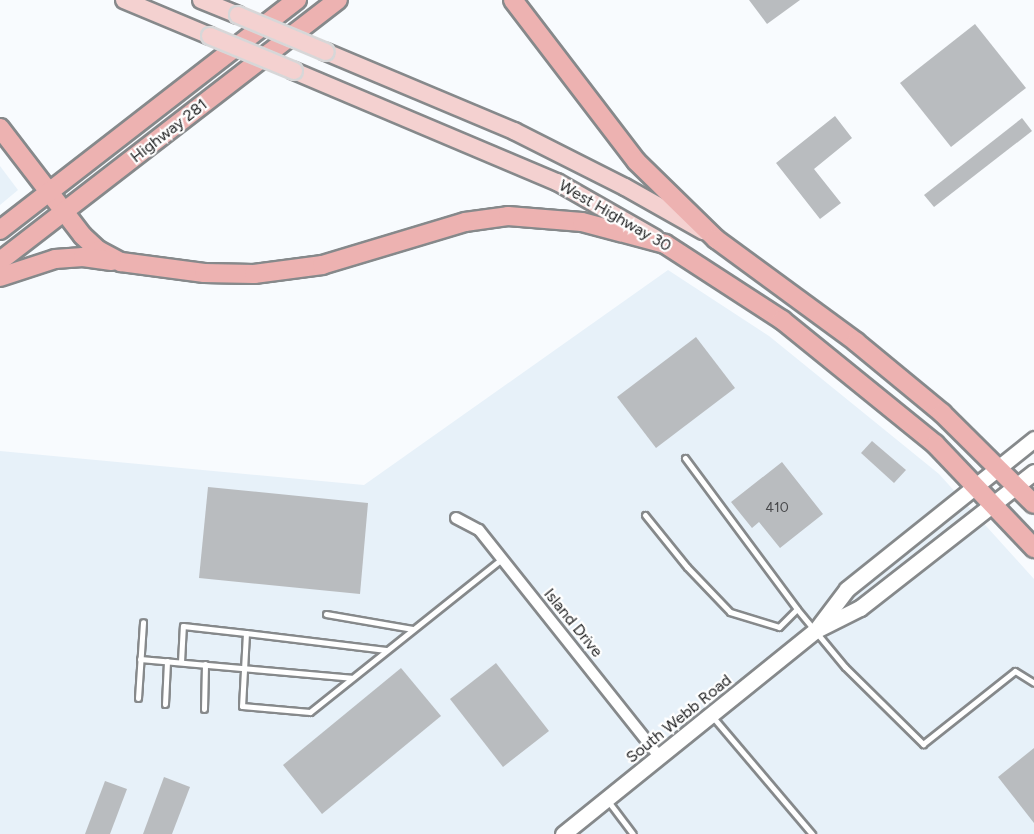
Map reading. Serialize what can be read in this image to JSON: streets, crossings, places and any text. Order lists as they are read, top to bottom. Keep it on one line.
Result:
{"streets":{"highway":["Highway 281","West Highway 30"],"street":["Island Drive","South Webb Road"]},"crossings":[["West Highway 30","South Webb Road"],["Island Drive","South Webb Road"]],"house_numbers":["410"]}
